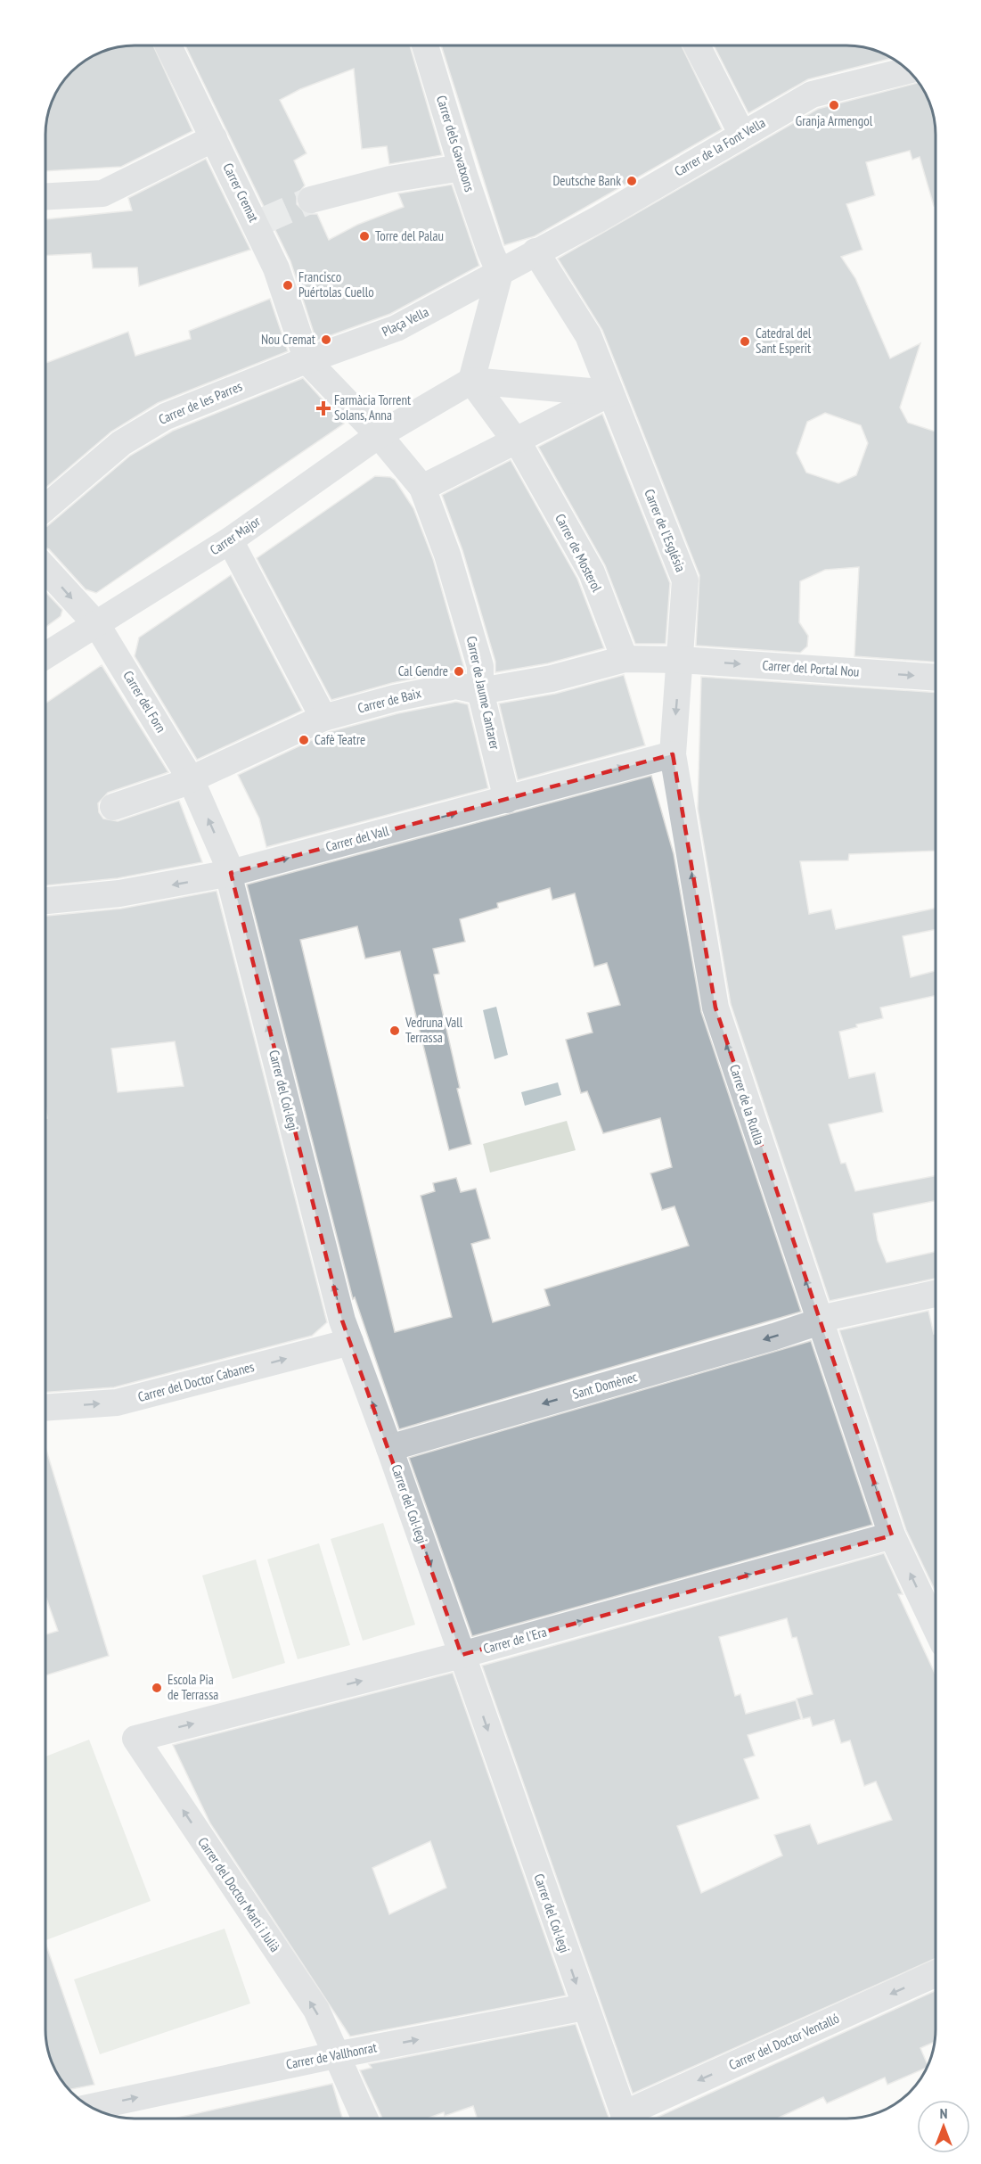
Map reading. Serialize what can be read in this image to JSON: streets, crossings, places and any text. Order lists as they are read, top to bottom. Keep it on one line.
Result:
{"streets":{"street":["Carrer dels Gavatxons","Carrer de la Font Vella","Carrer Cremat","Plaça Vella","Carrer de les Parres","Carrer de l'Església","Carrer Major","Carrer de Mosterol","Carrer del Portal Nou","Carrer de Jaume Cantarer","Carrer de Baix","Carrer del Forn","Carrer del Vall","Carrer del Col·legi","Carrer de la Rutlla","Carrer del Doctor Cabanes","Sant Domènec","Carrer de l'Era","Carrer del Doctor Martí i Julià","Carrer del Doctor Ventalló","Carrer de Vallhonrat"]},"crossings":[["Carrer dels Gavatxons","Plaça Vella"],["Carrer de la Font Vella","Plaça Vella"],["Carrer Cremat","Plaça Vella"],["Carrer Cremat","Carrer de les Parres"],["Plaça Vella","Carrer de les Parres"],["Carrer de l'Església","Carrer del Portal Nou"],["Carrer de l'Església","Carrer de Baix"],["Carrer de l'Església","Carrer de la Rutlla"],["Carrer Major","Carrer del Forn"],["Carrer de Mosterol","Carrer de Baix"],["Carrer del Portal Nou","Carrer de Baix"],["Carrer del Portal Nou","Carrer de la Rutlla"],["Carrer de Jaume Cantarer","Carrer de Baix"],["Carrer de Jaume Cantarer","Carrer del Vall"],["Carrer de Baix","Carrer del Forn"],["Carrer de Baix","Carrer de la Rutlla"],["Carrer del Forn","Carrer del Vall"],["Carrer del Forn","Carrer del Col·legi"],["Carrer del Vall","Carrer del Col·legi"],["Carrer del Vall","Carrer de la Rutlla"],["Carrer del Col·legi","Carrer del Doctor Cabanes"],["Carrer del Col·legi","Sant Domènec"],["Carrer del Col·legi","Carrer de l'Era"],["Carrer del Col·legi","Carrer de Vallhonrat"],["Carrer de la Rutlla","Sant Domènec"],["Carrer de la Rutlla","Carrer de l'Era"],["Carrer de l'Era","Carrer del Doctor Martí i Julià"],["Carrer del Doctor Martí i Julià","Carrer de Vallhonrat"]],"one_way":["Carrer del Portal Nou","Carrer de la Rutlla","Carrer del Doctor Cabanes","Sant Domènec","Carrer de l'Era","Carrer del Doctor Martí i Julià","Carrer del Doctor Ventalló","Carrer de Vallhonrat"],"places":{"other":["Granja Armengol","Deutsche Bank","Torre del Palau","Francisco Puértolas Cuello","Nou Cremat","Catedral del Sant Esperit","Cal Gendre","Cafè Teatre","Vedruna Vall Terrassa","Escola Pia de Terrassa"],"health":["Farmàcia Torrent Solans, Anna"]},"north":"top"}
